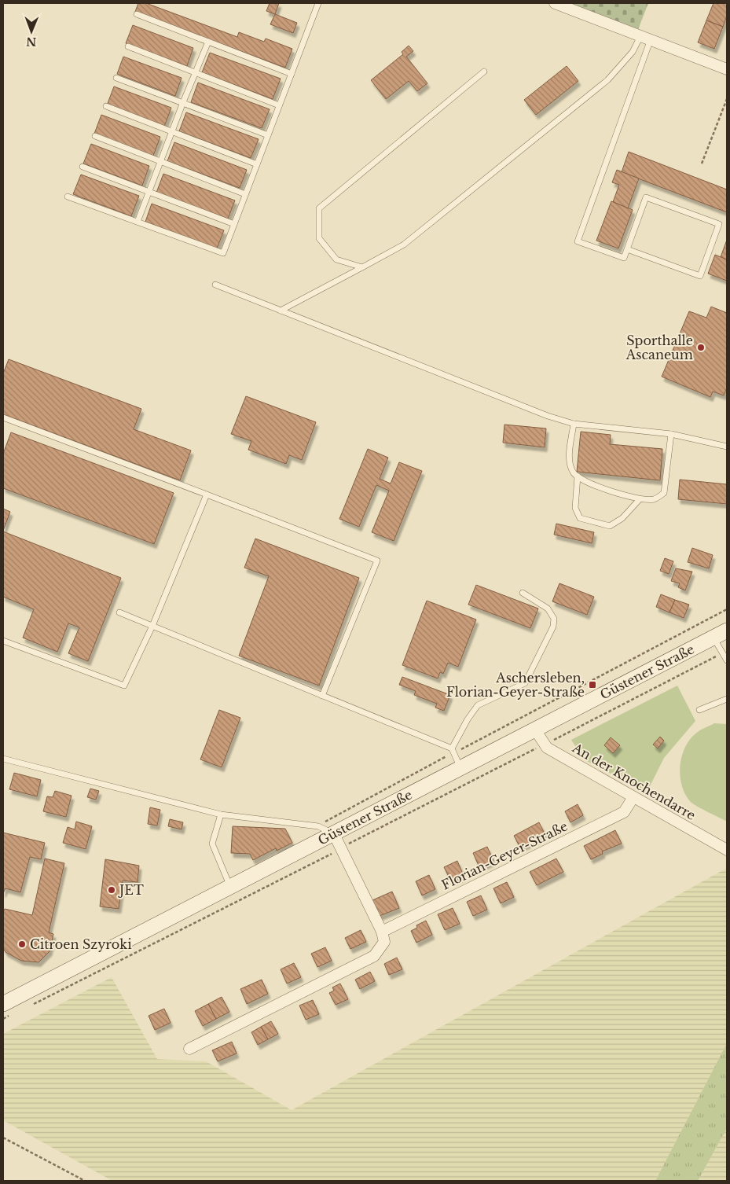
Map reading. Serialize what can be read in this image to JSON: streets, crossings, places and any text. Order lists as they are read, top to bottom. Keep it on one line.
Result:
{"streets":{"main road":["Güstener Straße"],"street":["An der Knochendarre","Florian-Geyer-Straße"]},"crossings":[["Güstener Straße","An der Knochendarre"],["An der Knochendarre","Florian-Geyer-Straße"]],"places":{"other":["Sporthalle Ascaneum","JET","Citroen Szyroki"],"transit":["Aschersleben, Florian-Geyer-Straße"]},"north":"bottom"}
